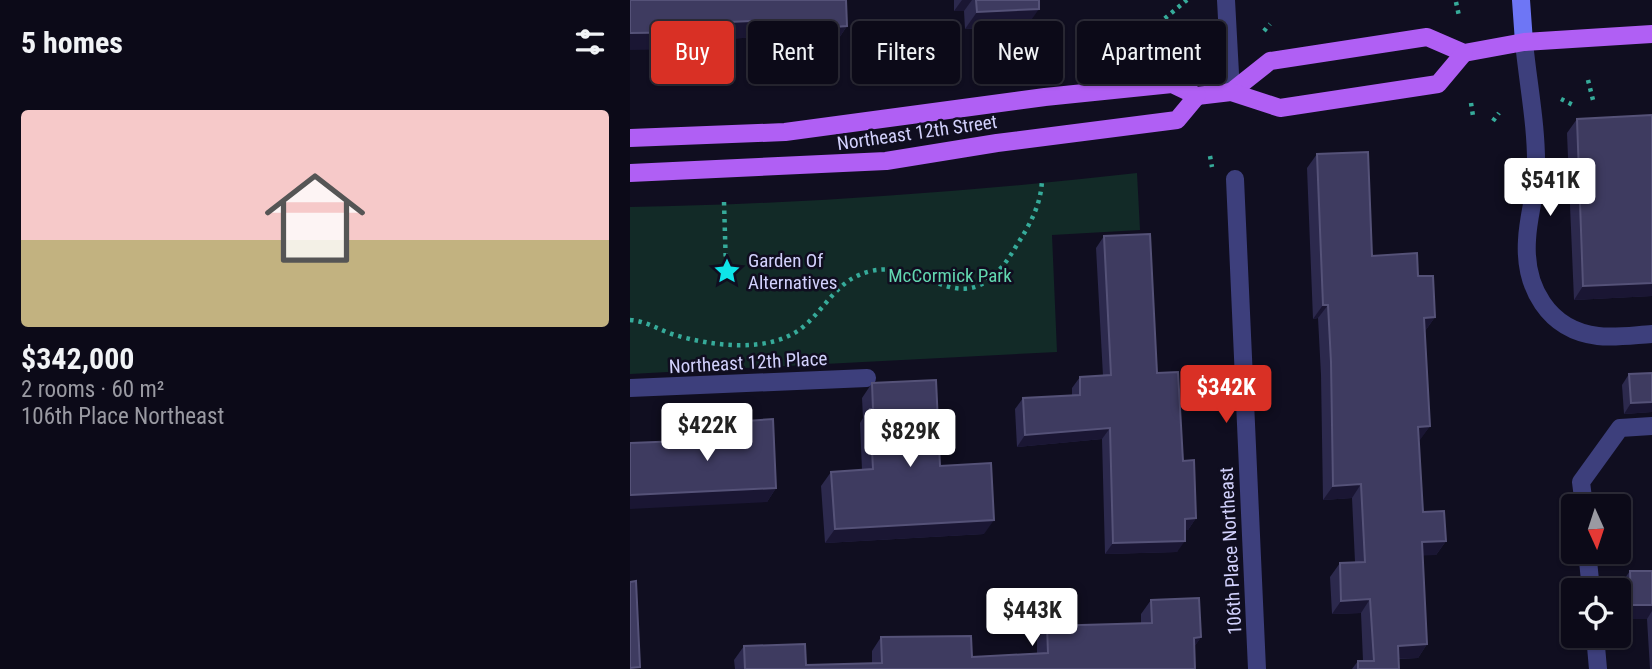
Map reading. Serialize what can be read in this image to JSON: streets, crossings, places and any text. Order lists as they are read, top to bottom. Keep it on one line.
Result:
{"streets":{"main road":["Northeast 12th Street"],"street":["Northeast 12th Place","106th Place Northeast"]},"parks":["McCormick Park"],"places":{"place":["Garden Of Alternatives"]},"north":"bottom","page":{"heading":"5 homes","chip":["Buy","Rent","Filters","New","Apartment"],"list":[{"name":"$342,000","note":"2 rooms · 60 m² · 106th Place Northeast"}],"price":["$541K","$342K","$422K","$829K","$443K"]}}
